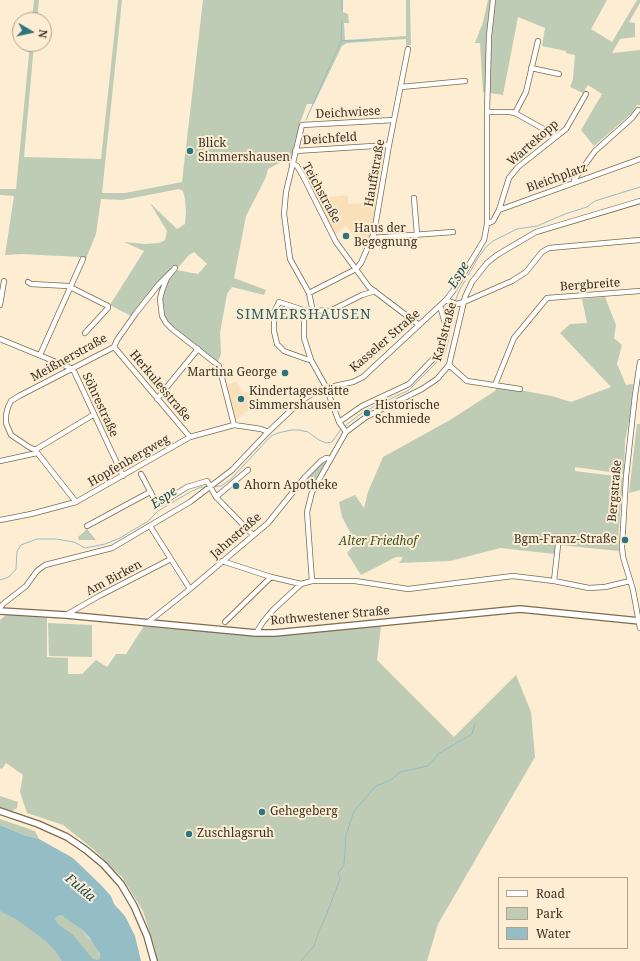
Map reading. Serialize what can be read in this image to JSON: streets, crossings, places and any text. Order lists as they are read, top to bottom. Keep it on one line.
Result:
{"streets":{"main road":["Rothwestener Straße"],"street":["Deichwiese","Deichfeld","Wartekopp","Hauffstraße","Bleichplatz","Teichstraße","Bergbreite","Karlstraße","Kasseler Straße","Meißnerstraße","Herkulesstraße","Söhrestraße","Hopfenbergweg","Bergstraße","Jahnstraße","Am Birken"]},"crossings":[["Deichwiese","Deichfeld"],["Deichwiese","Hauffstraße"],["Deichfeld","Hauffstraße"],["Wartekopp","Bleichplatz"],["Hauffstraße","Teichstraße"],["Bleichplatz","Kasseler Straße"],["Teichstraße","Kasseler Straße"],["Karlstraße","Jahnstraße"],["Kasseler Straße","Hopfenbergweg"],["Meißnerstraße","Herkulesstraße"],["Meißnerstraße","Söhrestraße"],["Meißnerstraße","Hopfenbergweg"],["Herkulesstraße","Hopfenbergweg"],["Söhrestraße","Hopfenbergweg"],["Bergstraße","Rothwestener Straße"],["Jahnstraße","Rothwestener Straße"],["Am Birken","Rothwestener Straße"]],"districts":["SIMMERSHAUSEN"],"water":["Espe","Fulda"],"parks":["Alter Friedhof"],"places":["Blick Simmershausen","Haus der Begegnung","Martina George","Kindertagesstätte Simmershausen","Historische Schmiede","Ahorn Apotheke","Bgm-Franz-Straße","Gehegeberg","Zuschlagsruh"],"legend":["Road","Park","Water"],"north":"right"}
